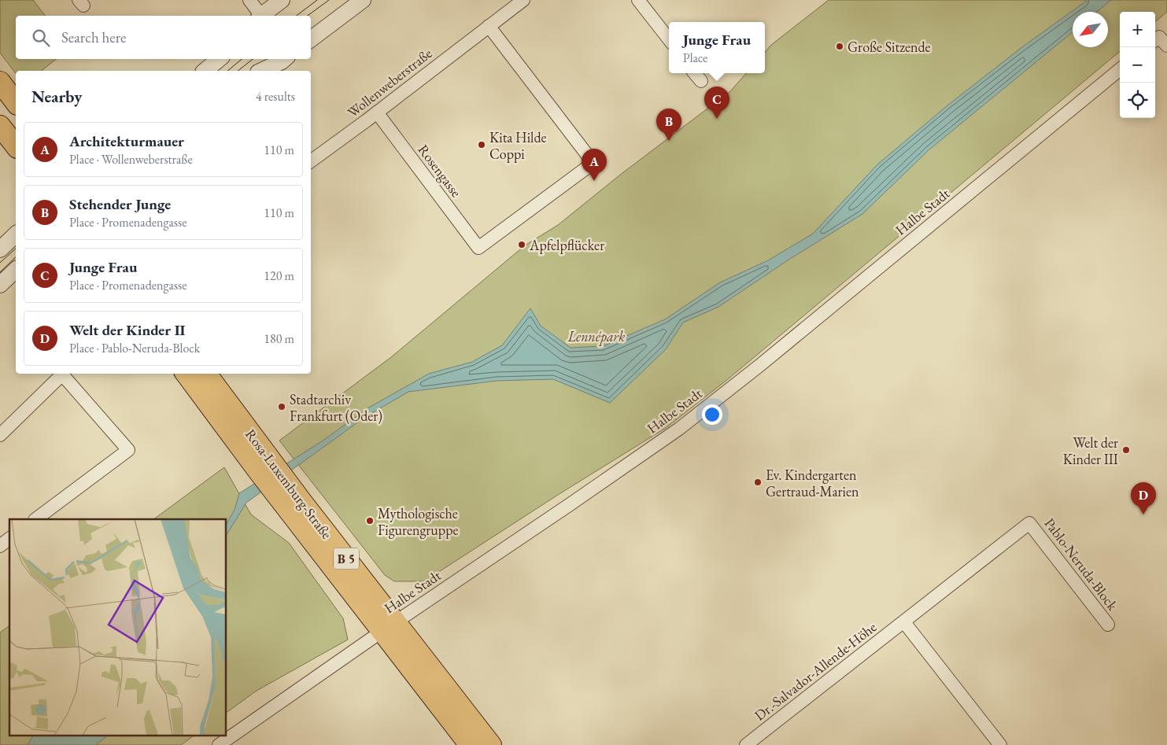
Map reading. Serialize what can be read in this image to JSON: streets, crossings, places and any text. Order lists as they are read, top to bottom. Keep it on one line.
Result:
{"streets":{"main road":["Rosa-Luxemburg-Straße","B 5"],"street":["Wollenweberstraße","Rosengasse","Halbe Stadt","Pablo-Neruda-Block","Dr.-Salvador-Allende-Höhe"]},"crossings":[["Wollenweberstraße","Rosengasse"],["Halbe Stadt","Rosa-Luxemburg-Straße"],["Pablo-Neruda-Block","Dr.-Salvador-Allende-Höhe"]],"parks":["Lennépark"],"places":["Große Sitzende","Kita Hilde Coppi","Apfelpflücker","Stadtarchiv Frankfurt (Oder)","Welt der Kinder III","Ev. Kindergarten Gertraud-Marien","Mythologische Figurengruppe"],"north":"bottom left","page":{"map_buttons":["+","−"],"search":"Search here","popup":["Junge Frau","Place"],"heading":["Nearby","4 results"],"pins":["C","B","A","D"],"list":[{"mark":"A","name":"Architekturmauer","note":"Place · Wollenweberstraße","value":"110 m"},{"mark":"B","name":"Stehender Junge","note":"Place · Promenadengasse","value":"110 m"},{"mark":"C","name":"Junge Frau","note":"Place · Promenadengasse","value":"120 m"},{"mark":"D","name":"Welt der Kinder II","note":"Place · Pablo-Neruda-Block","value":"180 m"}]}}
